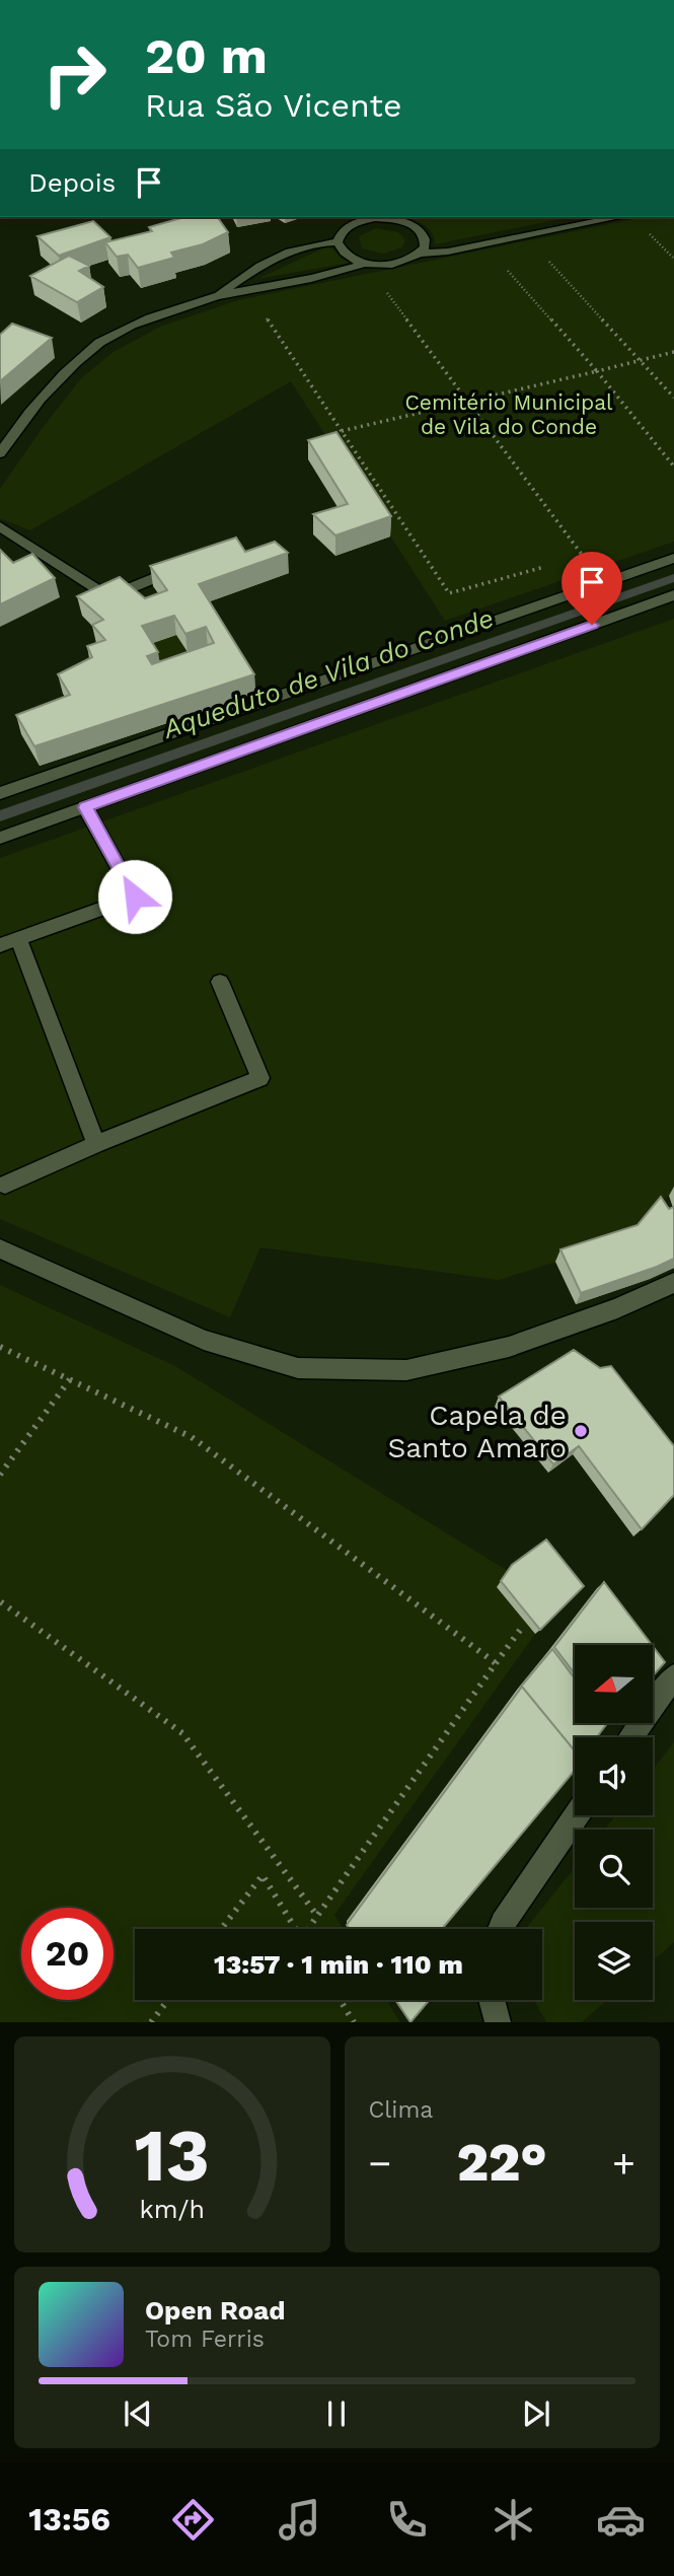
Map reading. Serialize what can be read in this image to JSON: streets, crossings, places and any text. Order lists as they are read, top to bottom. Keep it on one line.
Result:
{"water":["Aqueduto de Vila do Conde"],"parks":["Cemitério Municipal de Vila do Conde"],"places":["Capela de Santo Amaro"],"north":"left","page":{"turn":["20 m","Rua São Vicente"],"then":"Depois","limit":"20","trip":"13:57 · 1 min · 110 m","tile":"Clima","heat":["−","22°","+"],"song":["Open Road","Tom Ferris"],"tabs":"13:56","gauge":["13","km/h"]}}
